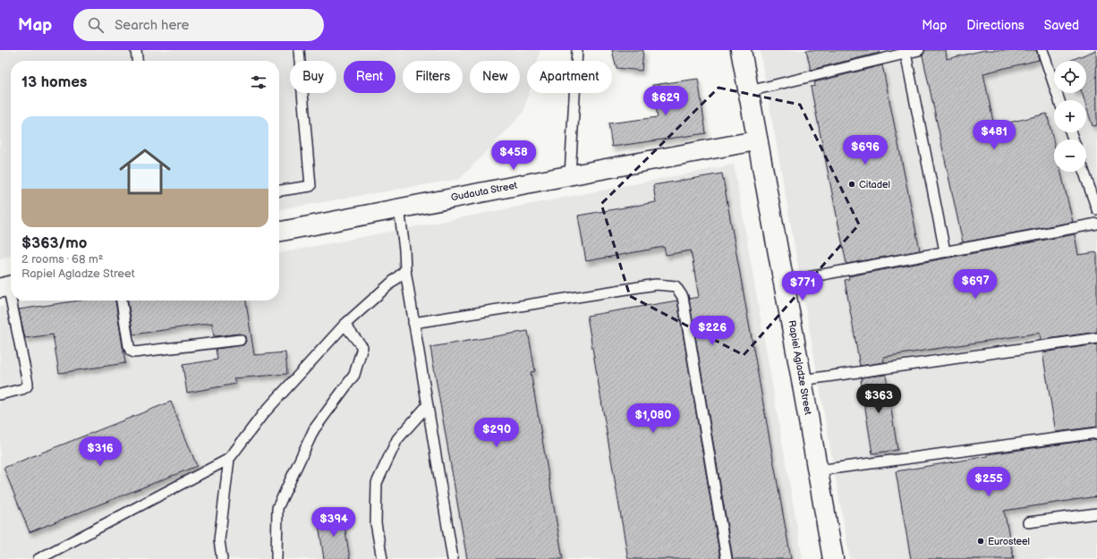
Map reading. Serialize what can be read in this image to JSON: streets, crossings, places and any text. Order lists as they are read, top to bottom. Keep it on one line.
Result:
{"streets":{"street":["Gudauta Street","Rapiel Agladze Street"]},"crossings":[["Gudauta Street","Rapiel Agladze Street"]],"places":["Citadel","Eurosteel"],"page":{"header":"Map","search":"Search here","nav":["Map","Directions","Saved"],"map_buttons":["+","−"],"chip":["Buy","Rent","Filters","New","Apartment"],"heading":"13 homes","price":["$629","$481","$696","$458","$697","$771","$226","$363","$1,080","$290","$316","$255","$394"],"list":[{"name":"$363/mo","note":"2 rooms · 68 m² · Rapiel Agladze Street"}]}}
